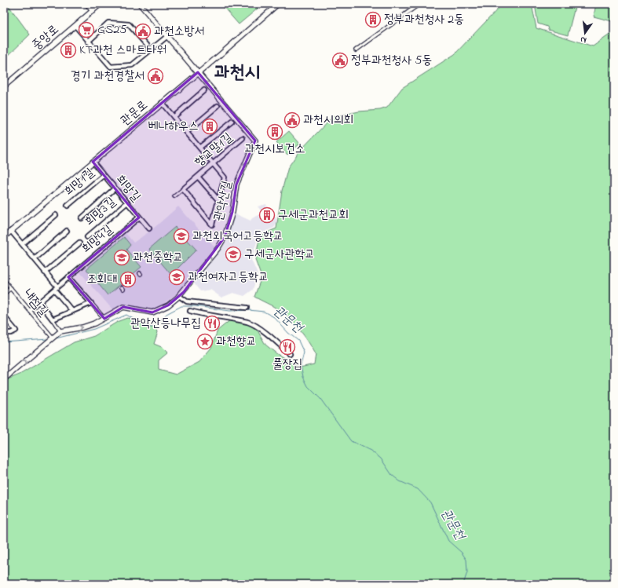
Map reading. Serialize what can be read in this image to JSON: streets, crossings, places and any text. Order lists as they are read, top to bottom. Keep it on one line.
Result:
{"streets":{"street":["중앙로","관문로","향교말1길","희망1길","희망길","관악산길","희망3길","희망4길","내점길"]},"crossings":[["관문로","희망길"],["관문로","관악산길"],["희망1길","희망길"],["희망길","희망3길"],["희망길","희망4길"],["관악산길","내점길"],["희망4길","내점길"]],"districts":["과천시"],"water":["관문천"],"places":{"building":["정부과천청사 2동","KT과천 스마트타워","베나하우스","과천시보건소","구세군과천교회","조회대"],"supermarket":["GS25"],"public building":["과천소방서","정부과천청사 5동","경기 과천경찰서","과천시의회"],"school or university":["과천외국어고등학교","구세군사관학교","과천중학교","과천여자고등학교"],"restaurant":["관악산등나무집","풀장집"],"place":["과천향교"]},"north":"bottom"}
